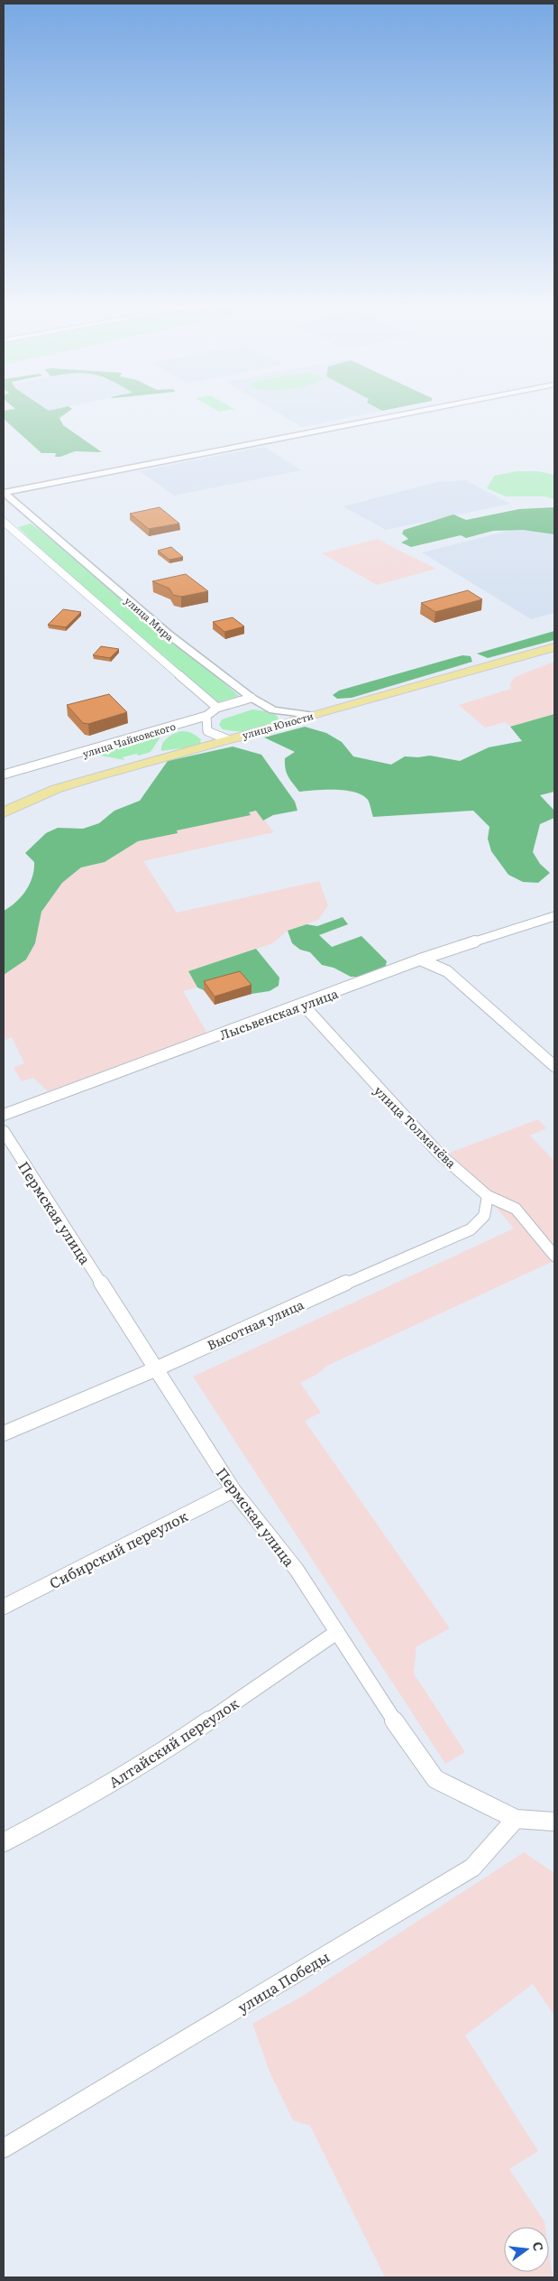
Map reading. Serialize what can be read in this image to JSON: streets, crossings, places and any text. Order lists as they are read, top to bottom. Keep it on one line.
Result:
{"streets":{"main road":["улица Юности"],"street":["улица Мира","улица Чайковского","Лысьвенская улица","улица Толмачёва","Пермская улица","Высотная улица","Сибирский переулок","Алтайский переулок","улица Победы"]},"crossings":[["улица Мира","улица Юности"],["улица Мира","улица Чайковского"],["Лысьвенская улица","улица Толмачёва"],["улица Толмачёва","Высотная улица"],["Пермская улица","Высотная улица"],["Пермская улица","Сибирский переулок"],["Пермская улица","Алтайский переулок"],["Пермская улица","улица Победы"]],"north":"right"}
